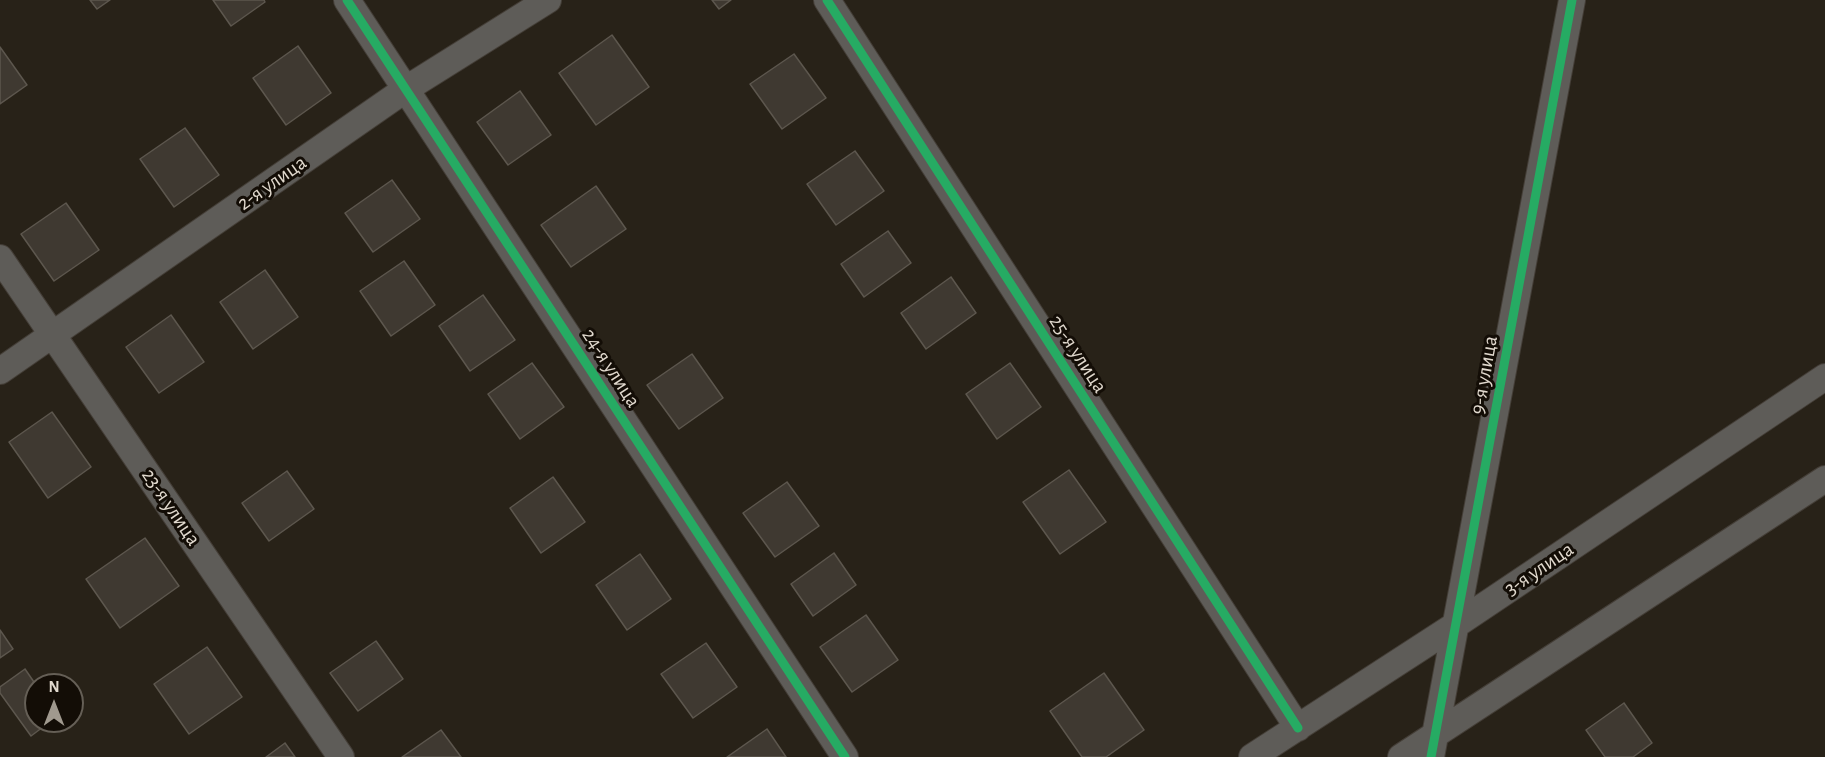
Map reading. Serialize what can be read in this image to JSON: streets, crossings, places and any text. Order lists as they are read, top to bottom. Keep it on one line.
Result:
{"streets":{"street":["2-я улица","25-я улица","24-я улица","9-я улица","23-я улица","3-я улица"]},"crossings":[["2-я улица","24-я улица"],["2-я улица","23-я улица"],["25-я улица","3-я улица"],["9-я улица","3-я улица"]],"north":"top"}
